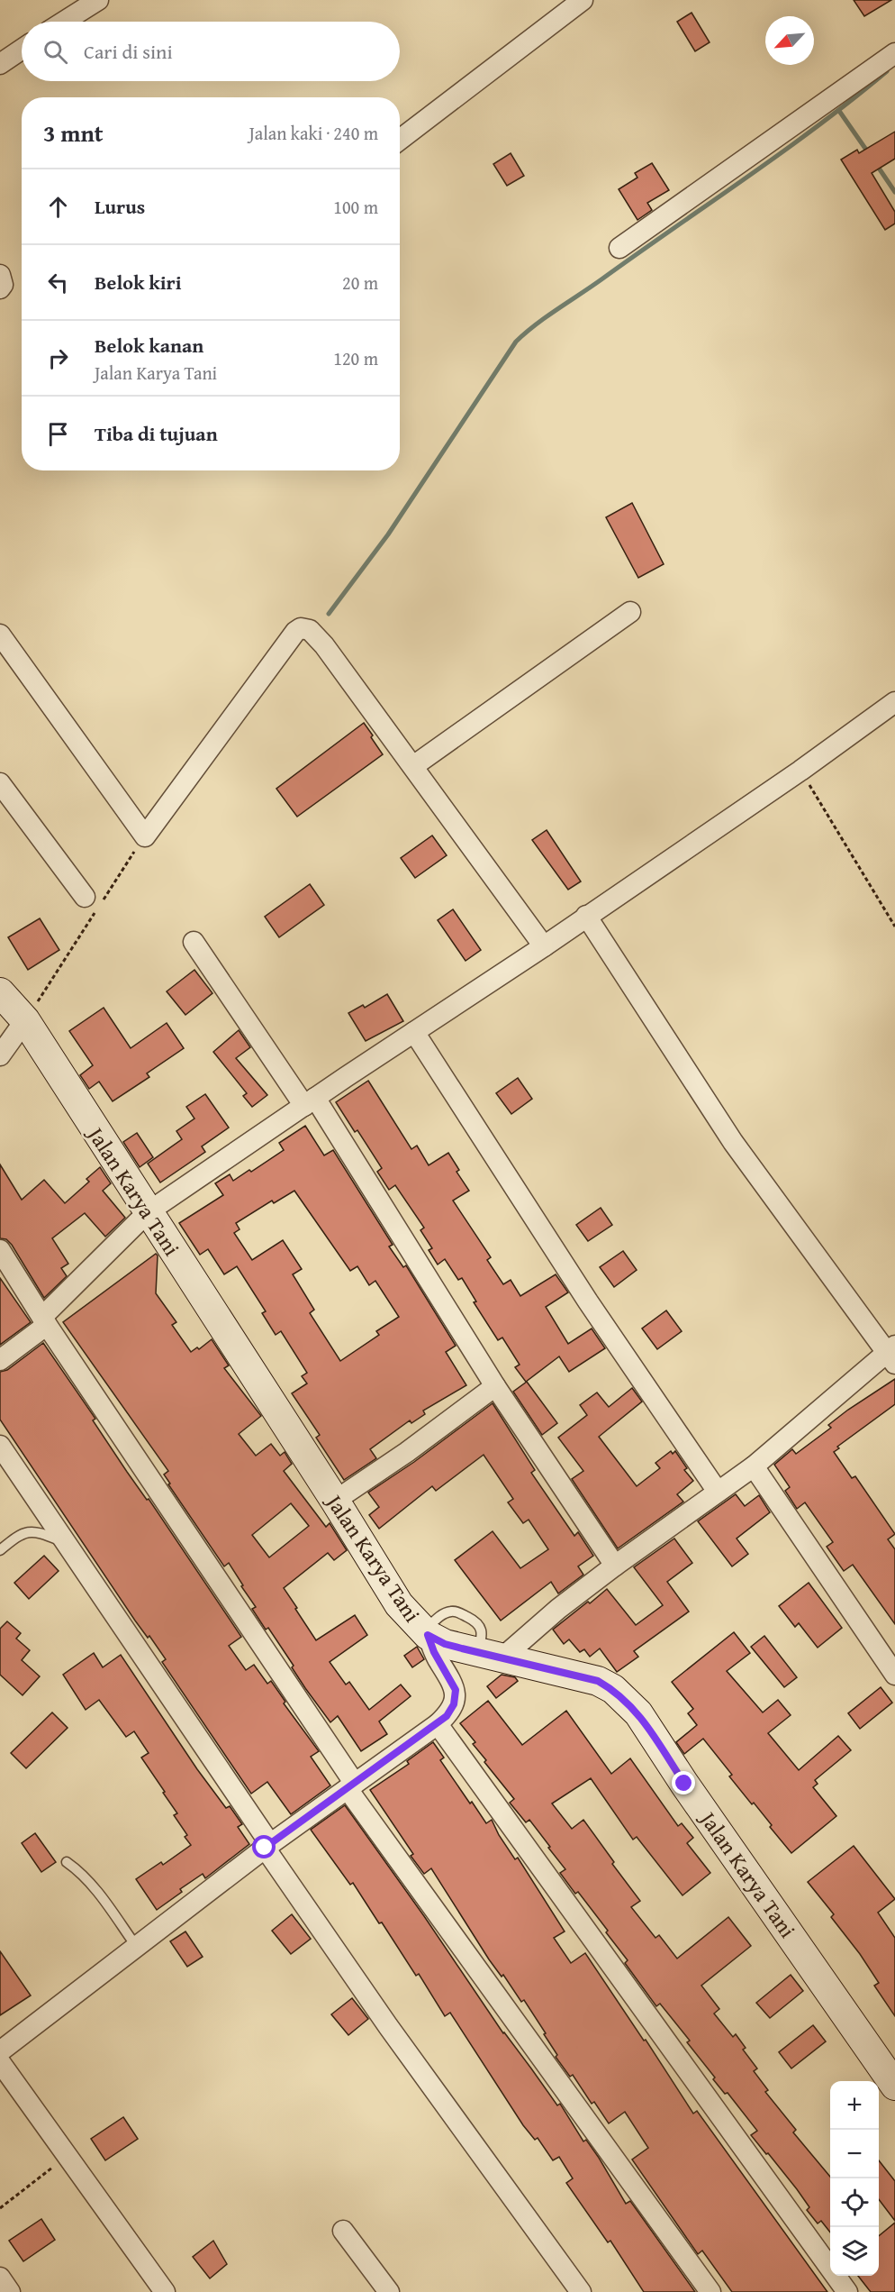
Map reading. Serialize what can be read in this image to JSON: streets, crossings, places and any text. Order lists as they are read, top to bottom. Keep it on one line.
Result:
{"streets":{"street":["Jalan Karya Tani"]},"north":"bottom left","page":{"search":"Cari di sini","heading":["3 mnt","Jalan kaki · 240 m"],"list":[["Lurus","100 m"],["Belok kiri","20 m"],["Belok kanan","Jalan Karya Tani","120 m"],"Tiba di tujuan"],"map_buttons":["+","−"]}}
